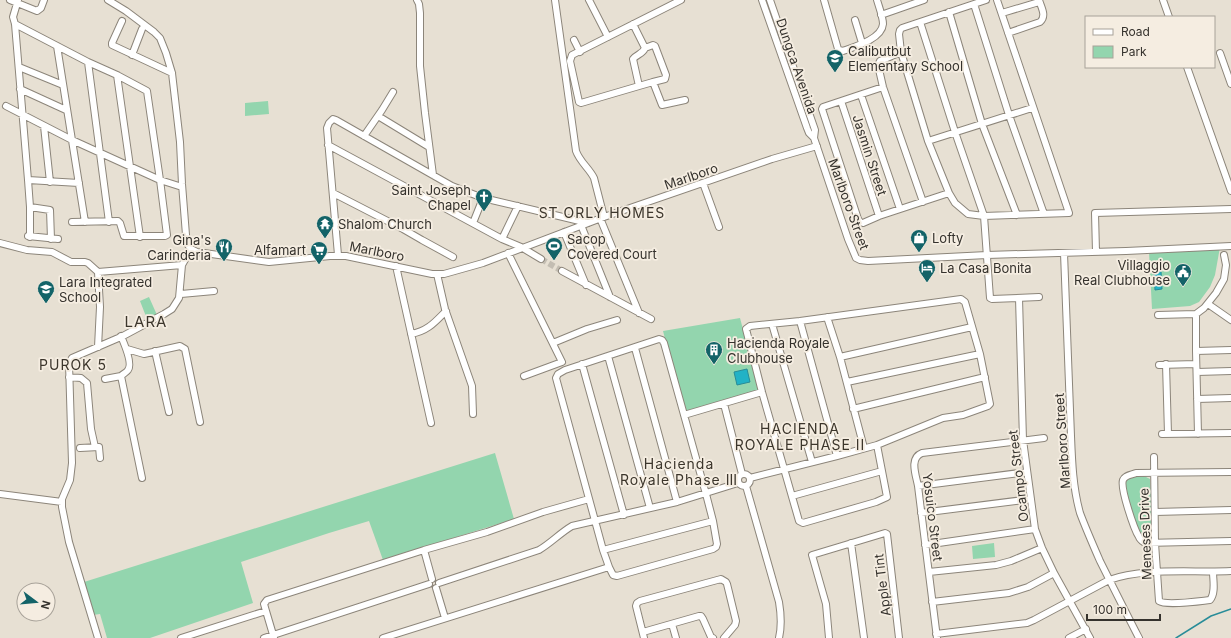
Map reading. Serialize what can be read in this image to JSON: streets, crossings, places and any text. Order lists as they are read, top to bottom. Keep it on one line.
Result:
{"streets":{"street":["Dungca Avenida","Jasmin Street","Marlboro","Marlboro Street","Ocampo Street","Yosuico Street","Meneses Drive","Apple Tint"]},"crossings":[["Dungca Avenida","Marlboro"],["Dungca Avenida","Marlboro Street"],["Marlboro","Marlboro Street"],["Ocampo Street","Yosuico Street"]],"districts":["ST ORLY HOMES","LARA","PUROK 5","HACIENDA ROYALE PHASE II","Hacienda Royale Phase Ⅲ"],"places":{"school or university":["Calibutbut Elementary School","Lara Integrated School"],"church":["Saint Joseph Chapel"],"temple":["Shalom Church"],"shop":["Lofty"],"sports":["Sacop Covered Court"],"restaurant":["Gina's Carinderia"],"supermarket":["Alfamart"],"hotel":["La Casa Bonita"],"public building":["Villaggio Real Clubhouse"],"building":["Hacienda Royale Clubhouse"]},"legend":["Road","Park"],"scale_bar":"100 m","north":"right"}
